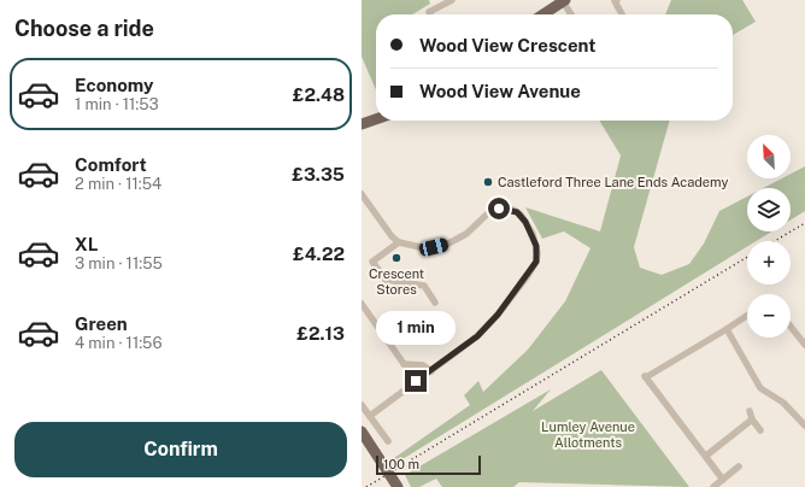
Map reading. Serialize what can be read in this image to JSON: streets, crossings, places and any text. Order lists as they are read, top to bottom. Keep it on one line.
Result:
{"parks":["Lumley Avenue Allotments"],"places":["Castleford Three Lane Ends Academy","Crescent Stores"],"scale_bar":"100 m","north":"top left","page":{"heading":"Choose a ride","banner":["Wood View Crescent","Wood View Avenue"],"list":[{"name":"Economy","note":"1 min · 11:53","value":"£2.48"},{"name":"Comfort","note":"2 min · 11:54","value":"£3.35"},{"name":"XL","note":"3 min · 11:55","value":"£4.22"},{"name":"Green","note":"4 min · 11:56","value":"£2.13"}],"map_buttons":["+","−"],"bubble":"1 min","buttons":"Confirm","scale":"100 m"}}
